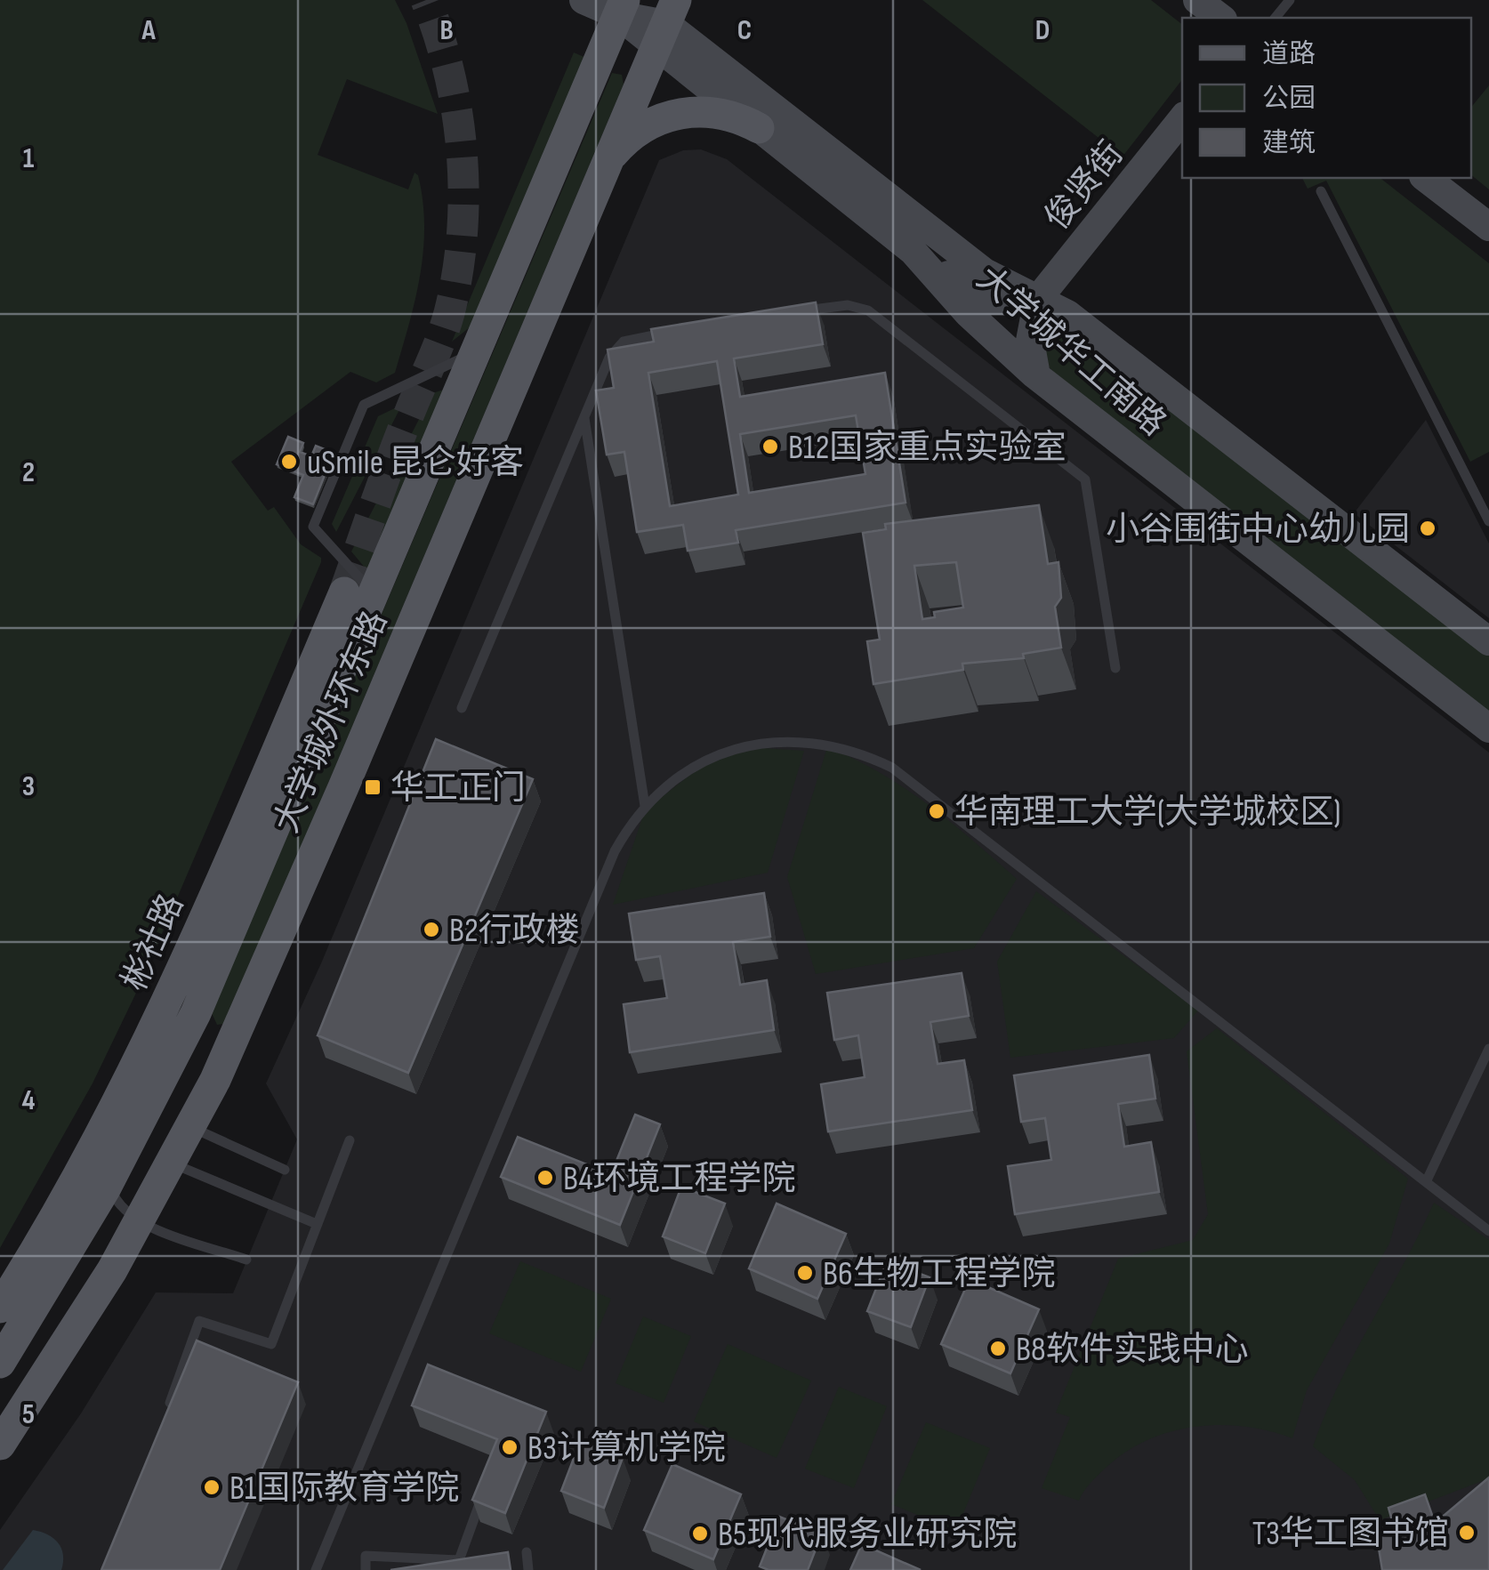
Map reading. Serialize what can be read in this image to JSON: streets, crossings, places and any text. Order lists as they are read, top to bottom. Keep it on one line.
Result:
{"streets":{"main road":["俊贤街","大学城华工南路","大学城外环东路","彬社路"]},"crossings":[["俊贤街","大学城华工南路"],["大学城华工南路","大学城外环东路"],["大学城外环东路","彬社路"]],"places":{"other":["B12国家重点实验室","uSmile 昆仑好客","小谷围街中心幼儿园","华南理工大学(大学城校区)","B2行政楼","B4环境工程学院","B6生物工程学院","B8软件实践中心","B3计算机学院","B1国际教育学院","T3华工图书馆","B5现代服务业研究院"],"transit":["华工正门"]},"legend":["道路","公园","建筑"],"grid":{"columns":["A","B","C","D"],"rows":["1","2","3","4","5"]}}
